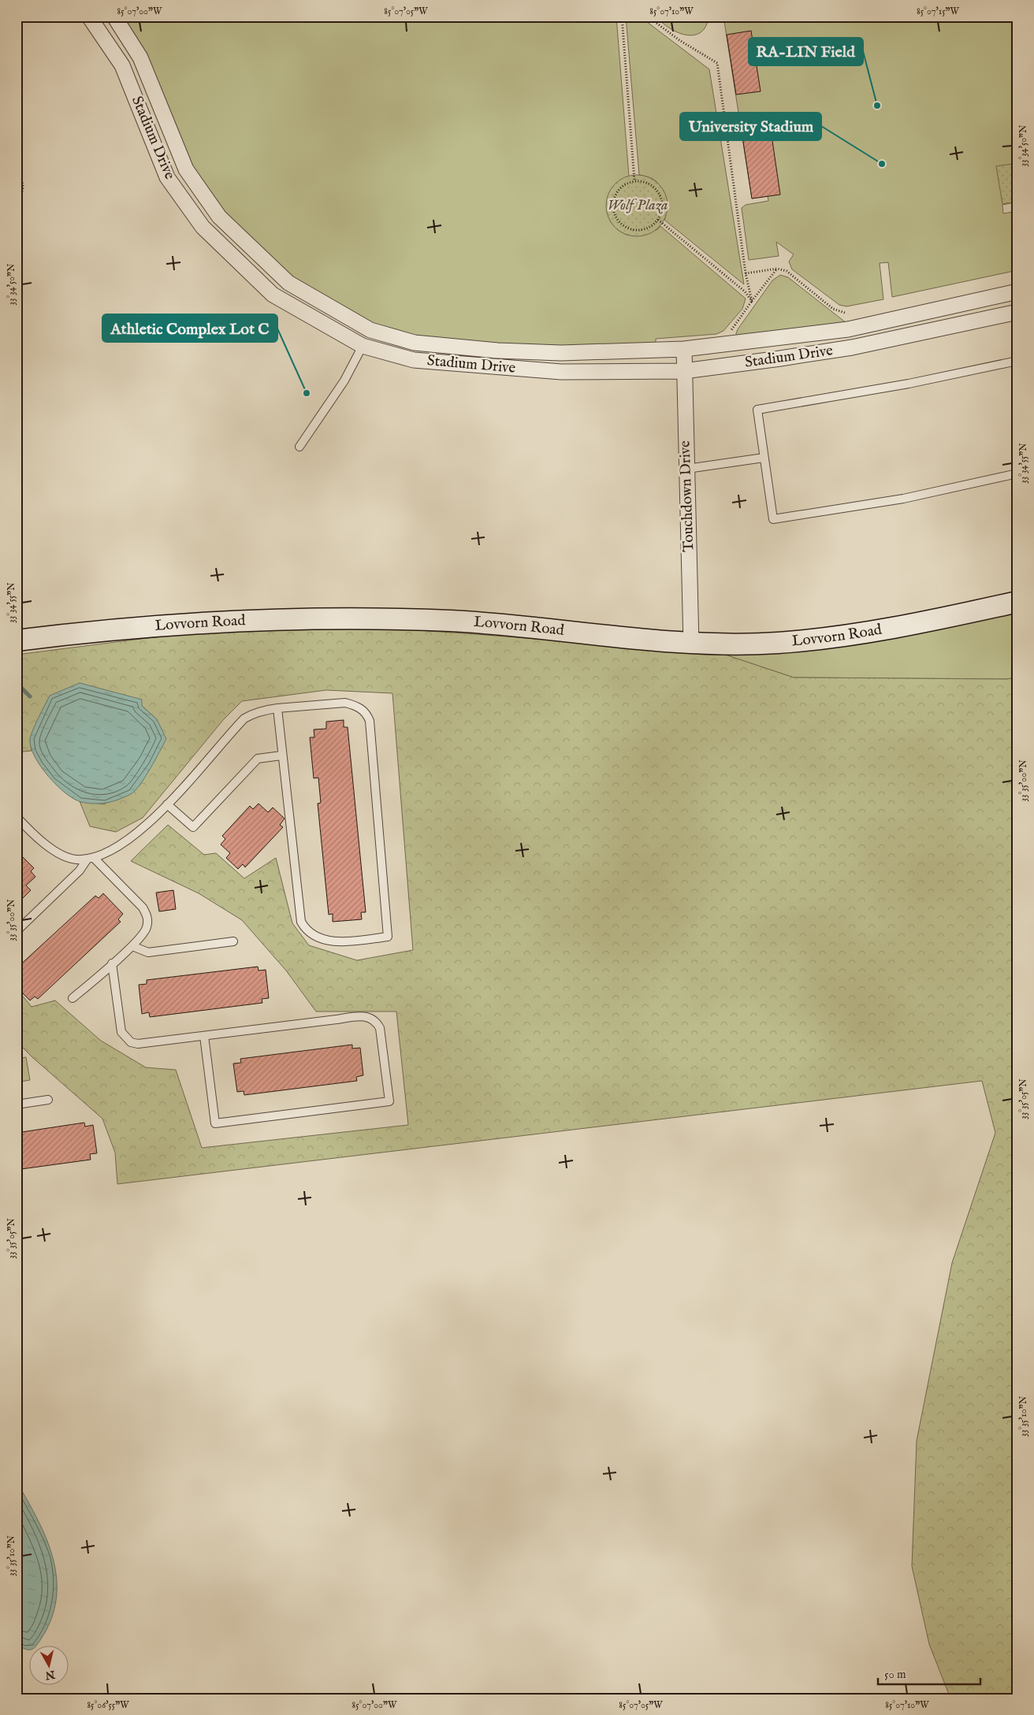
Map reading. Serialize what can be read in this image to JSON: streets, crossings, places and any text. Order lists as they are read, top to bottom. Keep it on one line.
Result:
{"streets":{"street":["Stadium Drive","Touchdown Drive","Lovvorn Road"]},"crossings":[["Stadium Drive","Touchdown Drive"],["Touchdown Drive","Lovvorn Road"]],"parks":["Wolf Plaza"],"places":["RA-LIN Field","University Stadium","Athletic Complex Lot C"],"scale_bar":"50 m","north":"bottom","coordinates":["85°07'00\"W","85°07'05\"W","85°07'10\"W","85°07'15\"W","33°34'50\"N","33°34'55\"N","33°35'00\"N","33°35'05\"N","33°35'10\"N","85°06'55\"W"]}
